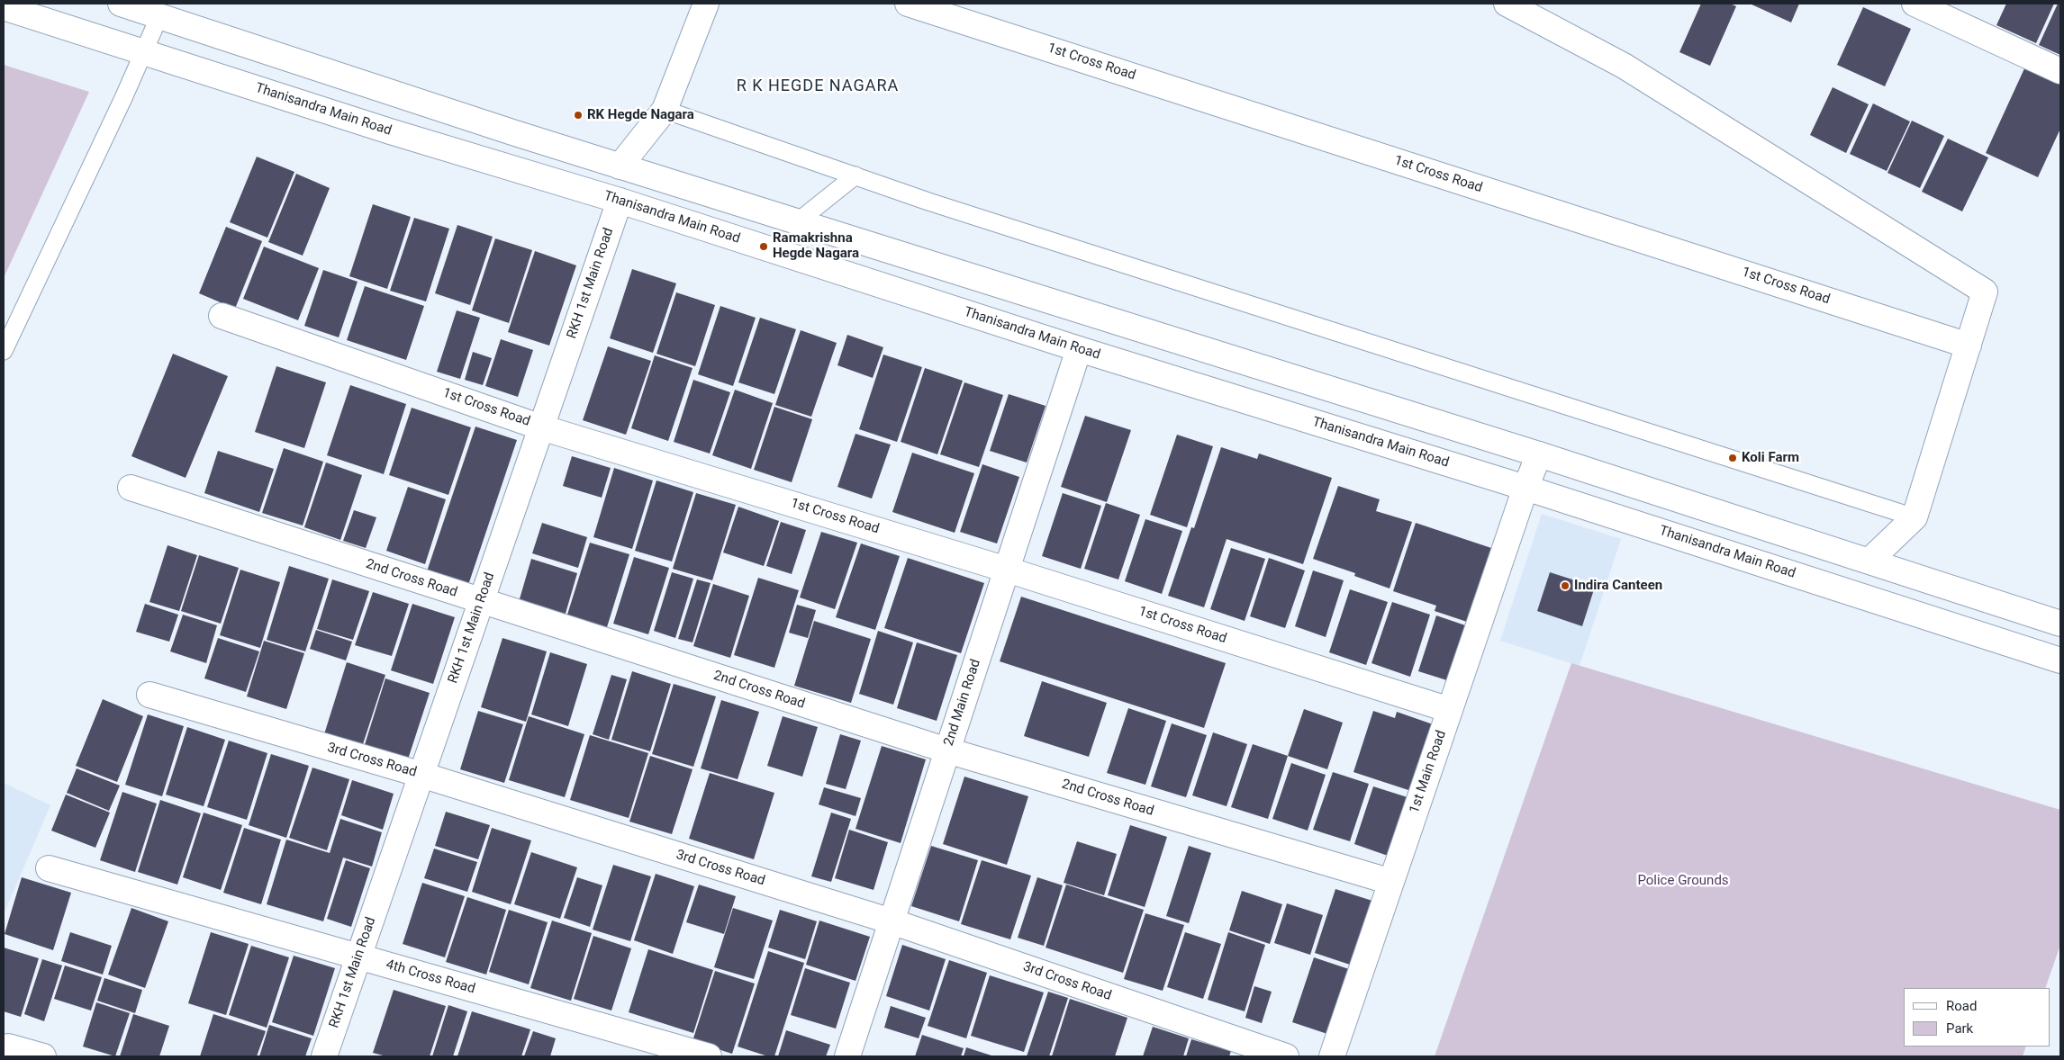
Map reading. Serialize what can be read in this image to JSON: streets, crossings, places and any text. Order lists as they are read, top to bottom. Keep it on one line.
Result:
{"streets":{"street":["1st Cross Road","Thanisandra Main Road","RKH 1st Main Road","2nd Cross Road","2nd Main Road","3rd Cross Road","1st Main Road","4th Cross Road"]},"crossings":[["1st Cross Road","RKH 1st Main Road"],["1st Cross Road","2nd Main Road"],["1st Cross Road","1st Main Road"],["Thanisandra Main Road","RKH 1st Main Road"],["Thanisandra Main Road","2nd Main Road"],["Thanisandra Main Road","1st Main Road"],["RKH 1st Main Road","2nd Cross Road"],["RKH 1st Main Road","3rd Cross Road"],["RKH 1st Main Road","4th Cross Road"],["2nd Cross Road","2nd Main Road"],["2nd Cross Road","1st Main Road"],["2nd Main Road","3rd Cross Road"]],"districts":["R K HEGDE NAGARA"],"parks":["Police Grounds"],"places":["RK Hegde Nagara","Ramakrishna Hegde Nagara","Koli Farm","Indira Canteen"],"legend":["Road","Park"]}
